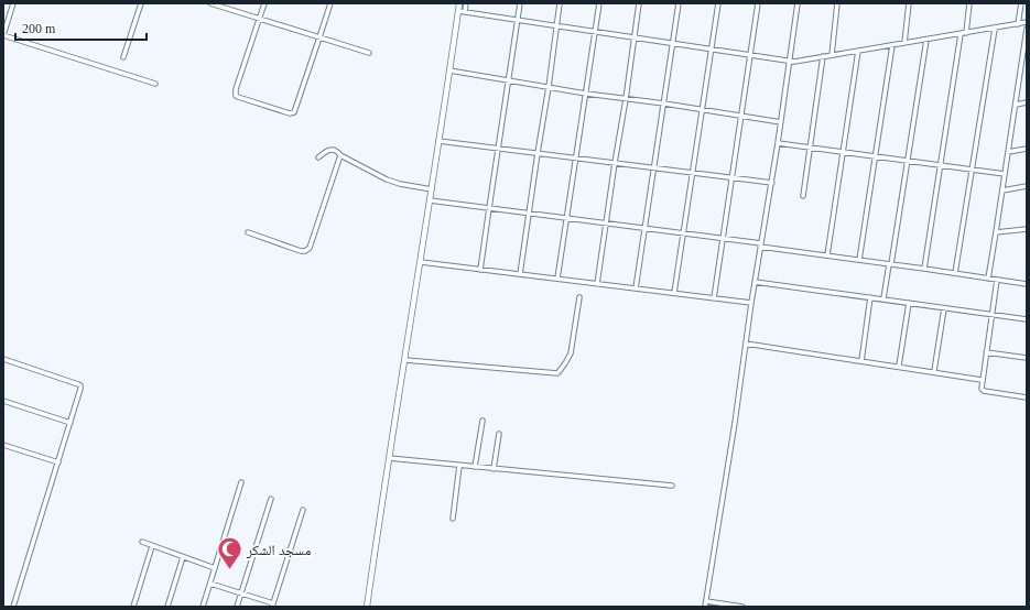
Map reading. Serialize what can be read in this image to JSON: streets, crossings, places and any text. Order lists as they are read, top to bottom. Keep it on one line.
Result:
{"places":{"mosque":["مسجد الشكر"]},"scale_bar":"200 m"}
